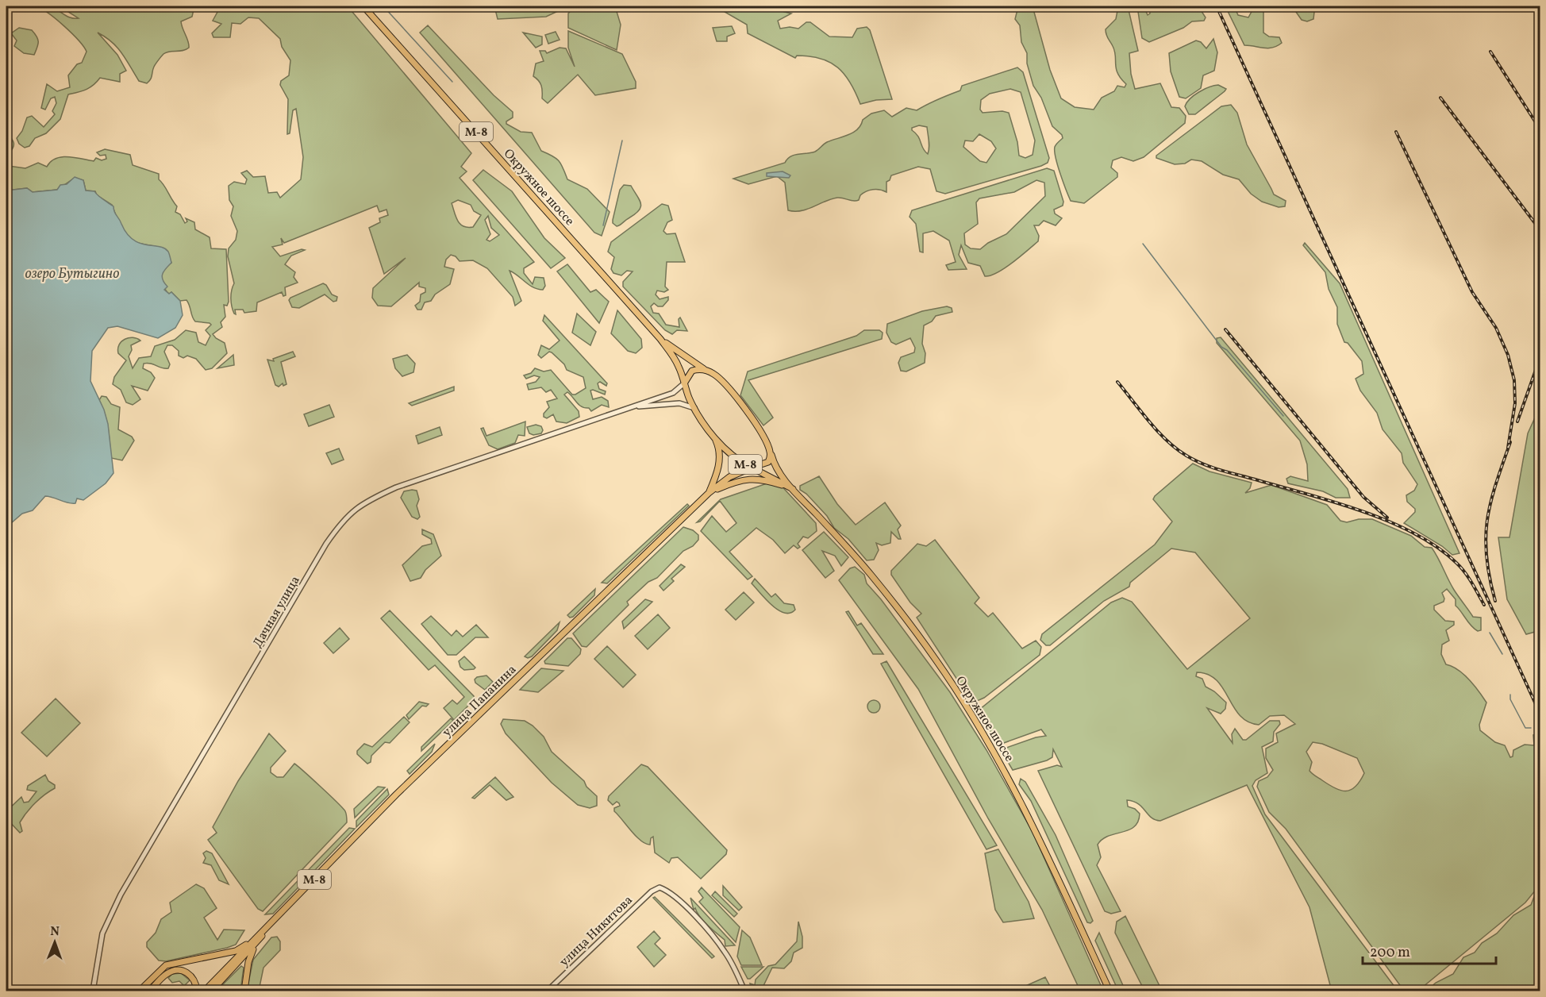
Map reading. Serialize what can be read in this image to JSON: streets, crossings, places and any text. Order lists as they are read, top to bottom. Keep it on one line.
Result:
{"streets":{"main road":["М-8","Окружное шоссе","улица Папанина"],"street":["Дачная улица","улица Никитова"]},"crossings":[["М-8","Окружное шоссе"],["М-8","улица Папанина"],["Окружное шоссе","Дачная улица"],["Окружное шоссе","улица Папанина"]],"water":["озеро Бутыгино"],"scale_bar":"200 m","north":"top"}
